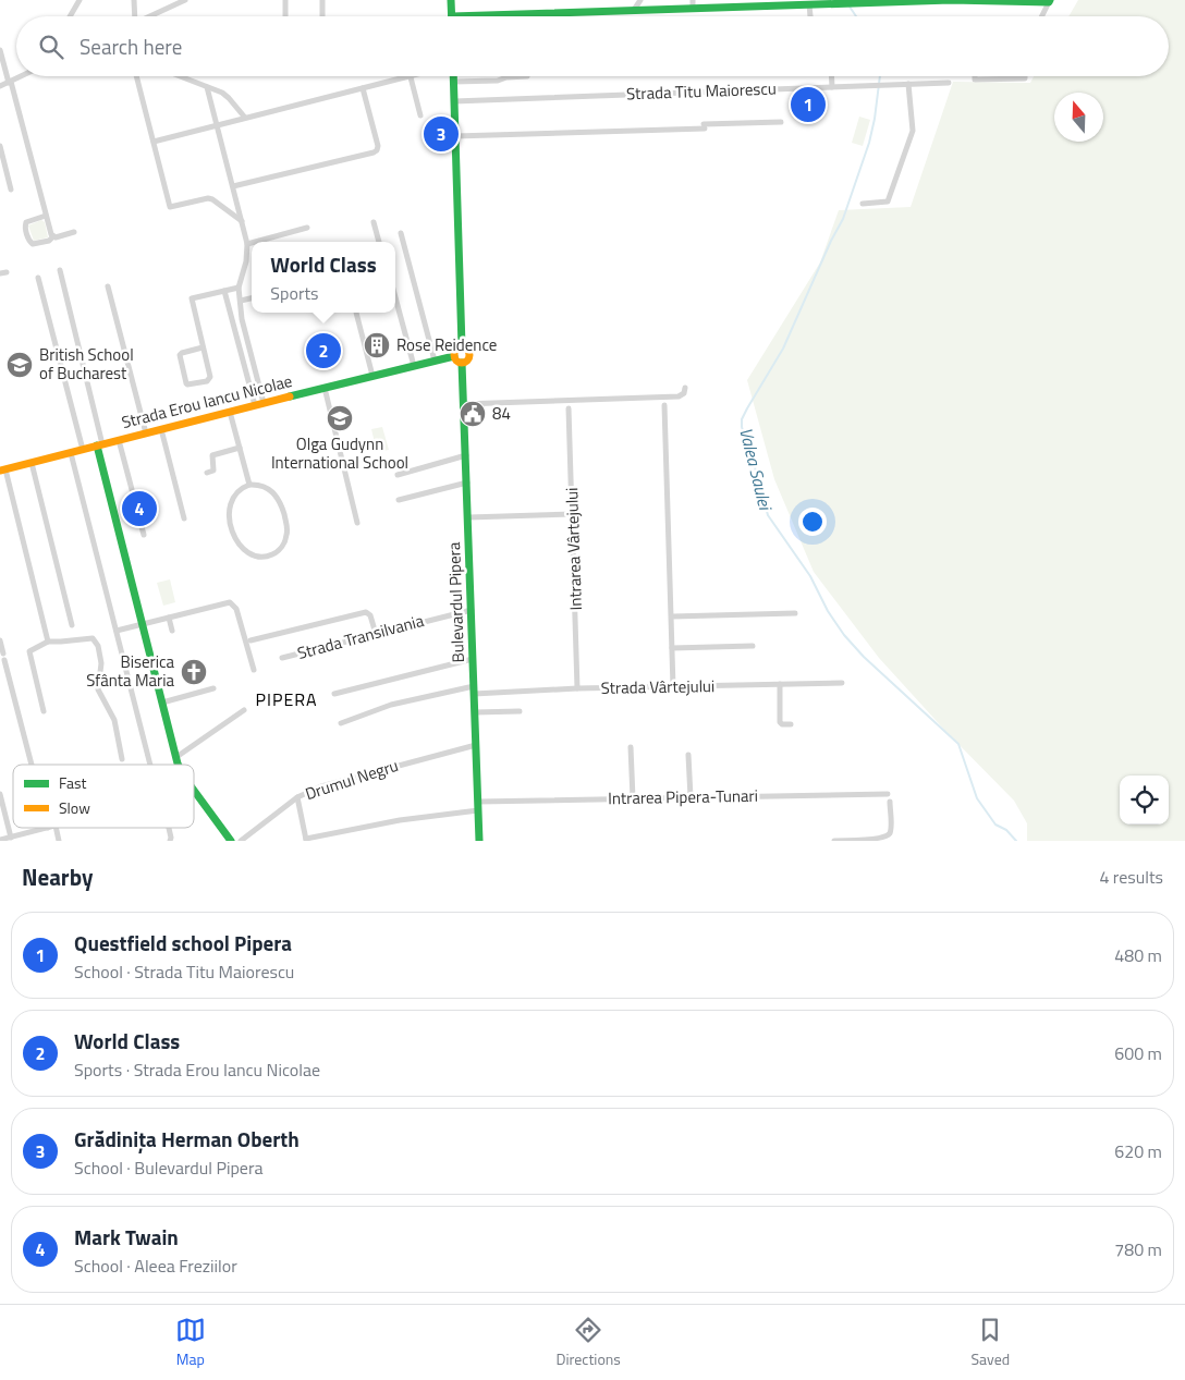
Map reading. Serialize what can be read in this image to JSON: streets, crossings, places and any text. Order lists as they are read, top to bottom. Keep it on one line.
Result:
{"streets":{"street":["Strada Titu Maiorescu","Strada Erou Iancu Nicolae","Intrarea Vârtejului","Bulevardul Pipera","Strada Transilvania","Strada Vârtejului","Drumul Negru","Intrarea Pipera-Tunari"]},"crossings":[["Strada Erou Iancu Nicolae","Bulevardul Pipera"],["Intrarea Vârtejului","Strada Vârtejului"],["Bulevardul Pipera","Strada Transilvania"],["Bulevardul Pipera","Strada Vârtejului"],["Bulevardul Pipera","Drumul Negru"],["Bulevardul Pipera","Intrarea Pipera-Tunari"]],"districts":["PIPERA"],"water":["Valea Saulei"],"places":{"building":["Rose Reidence"],"school or university":["British School of Bucharest","Olga Gudynn International School"],"public building":["84"],"church":["Biserica Sfânta Maria"]},"legend":["Fast","Slow"],"north":"top","page":{"search":"Search here","pins":["1","3","2","4"],"popup":["World Class","Sports"],"heading":["Nearby","4 results"],"list":[{"mark":"1","name":"Questfield school Pipera","note":"School · Strada Titu Maiorescu","value":"480 m"},{"mark":"2","name":"World Class","note":"Sports · Strada Erou Iancu Nicolae","value":"600 m"},{"mark":"3","name":"Grădinița Herman Oberth","note":"School · Bulevardul Pipera","value":"620 m"},{"mark":"4","name":"Mark Twain","note":"School · Aleea Freziilor","value":"780 m"}],"nav":["Map","Directions","Saved"]}}
